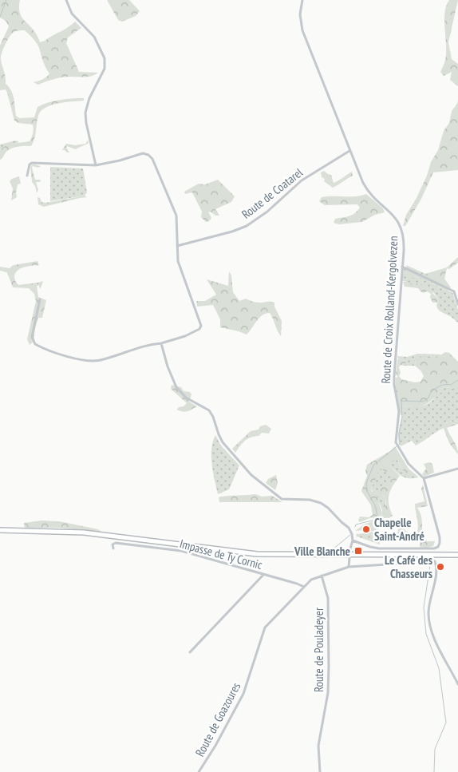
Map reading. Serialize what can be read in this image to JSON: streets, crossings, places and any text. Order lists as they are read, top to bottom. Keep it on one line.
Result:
{"streets":{"street":["Route de Coatarel","Route de Croix Rolland-Kergolvezen","Impasse de Ty Cornic","Route de Pouladeyer","Route de Goazoures"]},"crossings":[["Route de Coatarel","Route de Croix Rolland-Kergolvezen"],["Impasse de Ty Cornic","Route de Goazoures"],["Route de Pouladeyer","Route de Goazoures"]],"places":{"other":["Chapelle Saint-André","Le Café des Chasseurs"],"transit":["Ville Blanche"]}}
